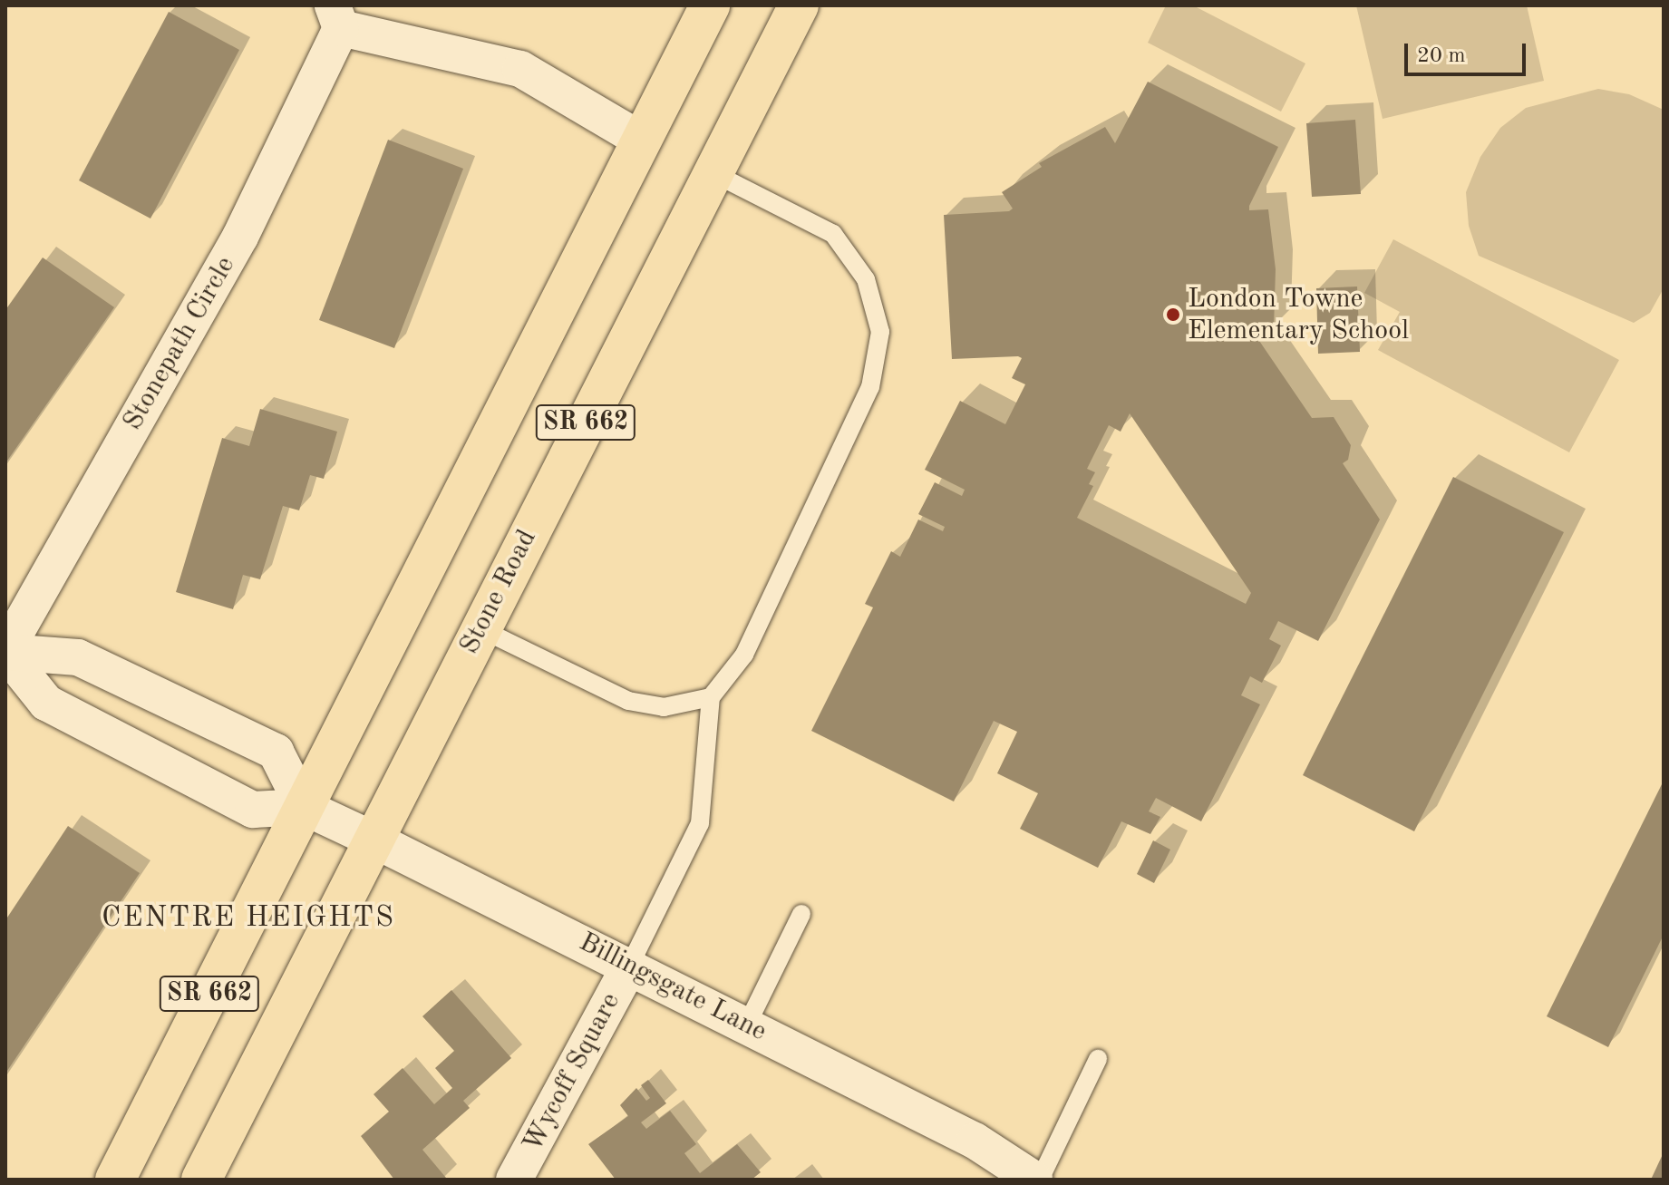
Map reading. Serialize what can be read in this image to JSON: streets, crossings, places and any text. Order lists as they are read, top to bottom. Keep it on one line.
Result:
{"streets":{"main road":["SR 662","Stone Road"],"street":["Stonepath Circle","Billingsgate Lane","Wycoff Square"]},"crossings":[["Stonepath Circle","SR 662"],["SR 662","Billingsgate Lane"],["Stone Road","Billingsgate Lane"],["Billingsgate Lane","Wycoff Square"]],"districts":["CENTRE HEIGHTS"],"places":["London Towne Elementary School"],"scale_bar":"20 m"}
